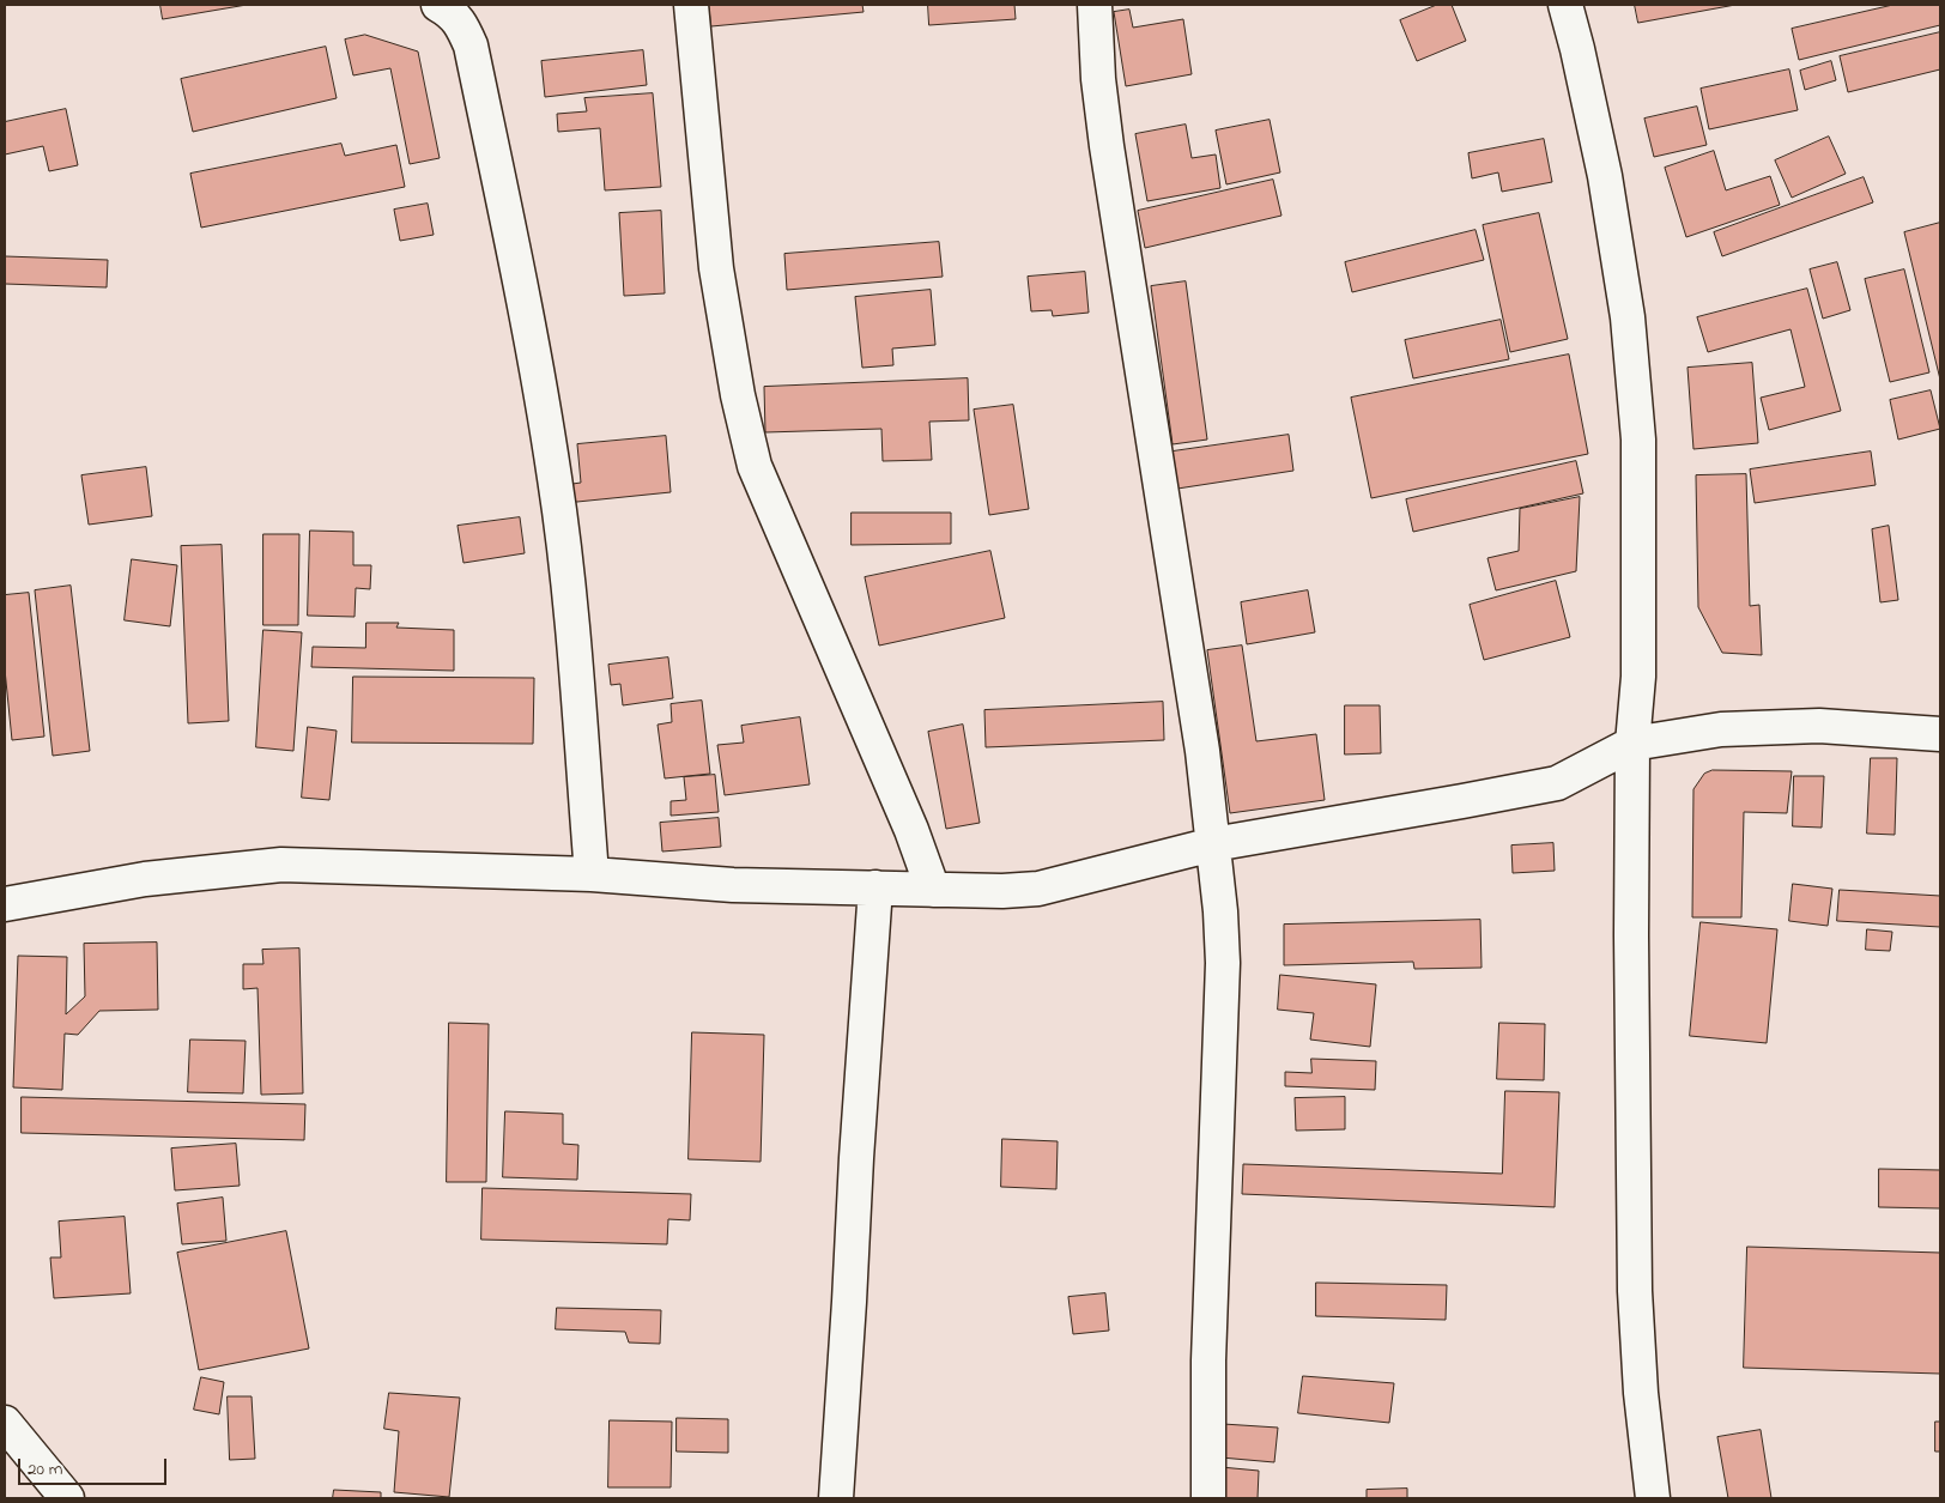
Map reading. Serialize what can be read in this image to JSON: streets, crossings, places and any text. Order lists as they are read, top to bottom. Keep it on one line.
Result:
{"scale_bar":"20 m"}
